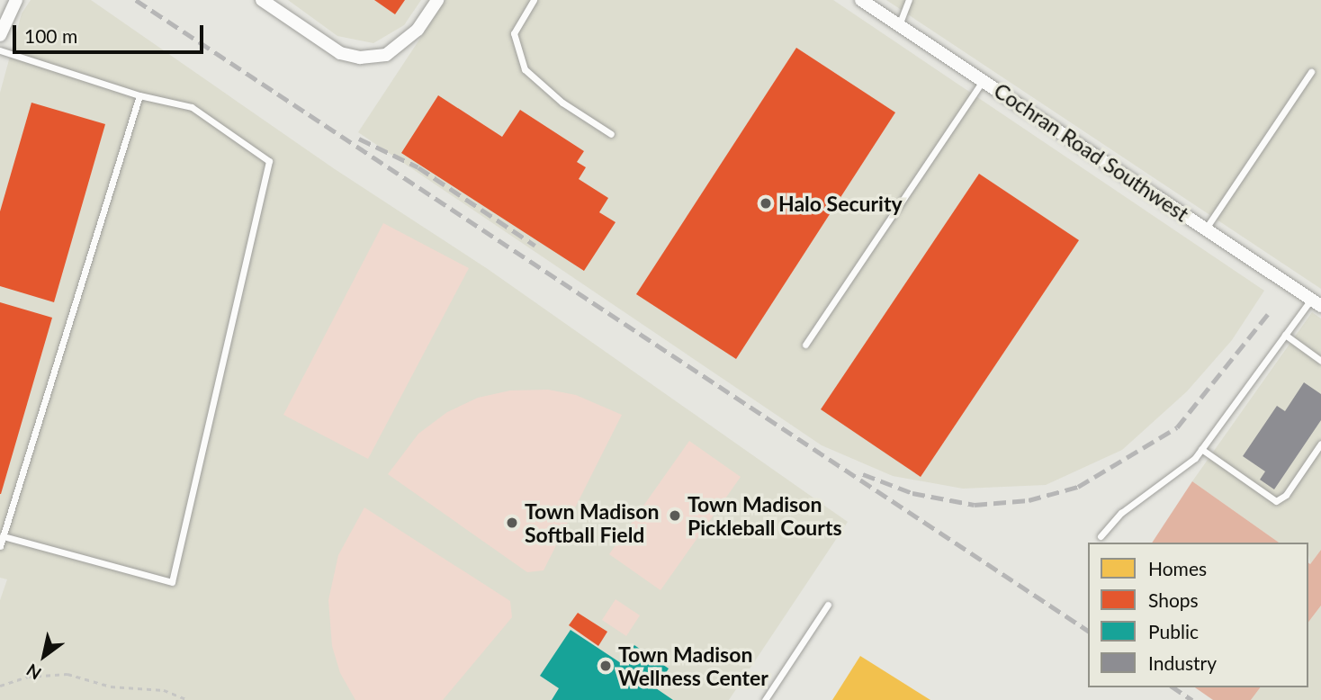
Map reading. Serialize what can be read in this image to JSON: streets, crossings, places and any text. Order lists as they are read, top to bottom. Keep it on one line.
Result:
{"streets":{"street":["Cochran Road Southwest"]},"places":["Halo Security","Town Madison Pickleball Courts","Town Madison Softball Field","Town Madison Wellness Center"],"legend":["Homes","Shops","Public","Industry"],"scale_bar":"100 m","north":"bottom left"}
